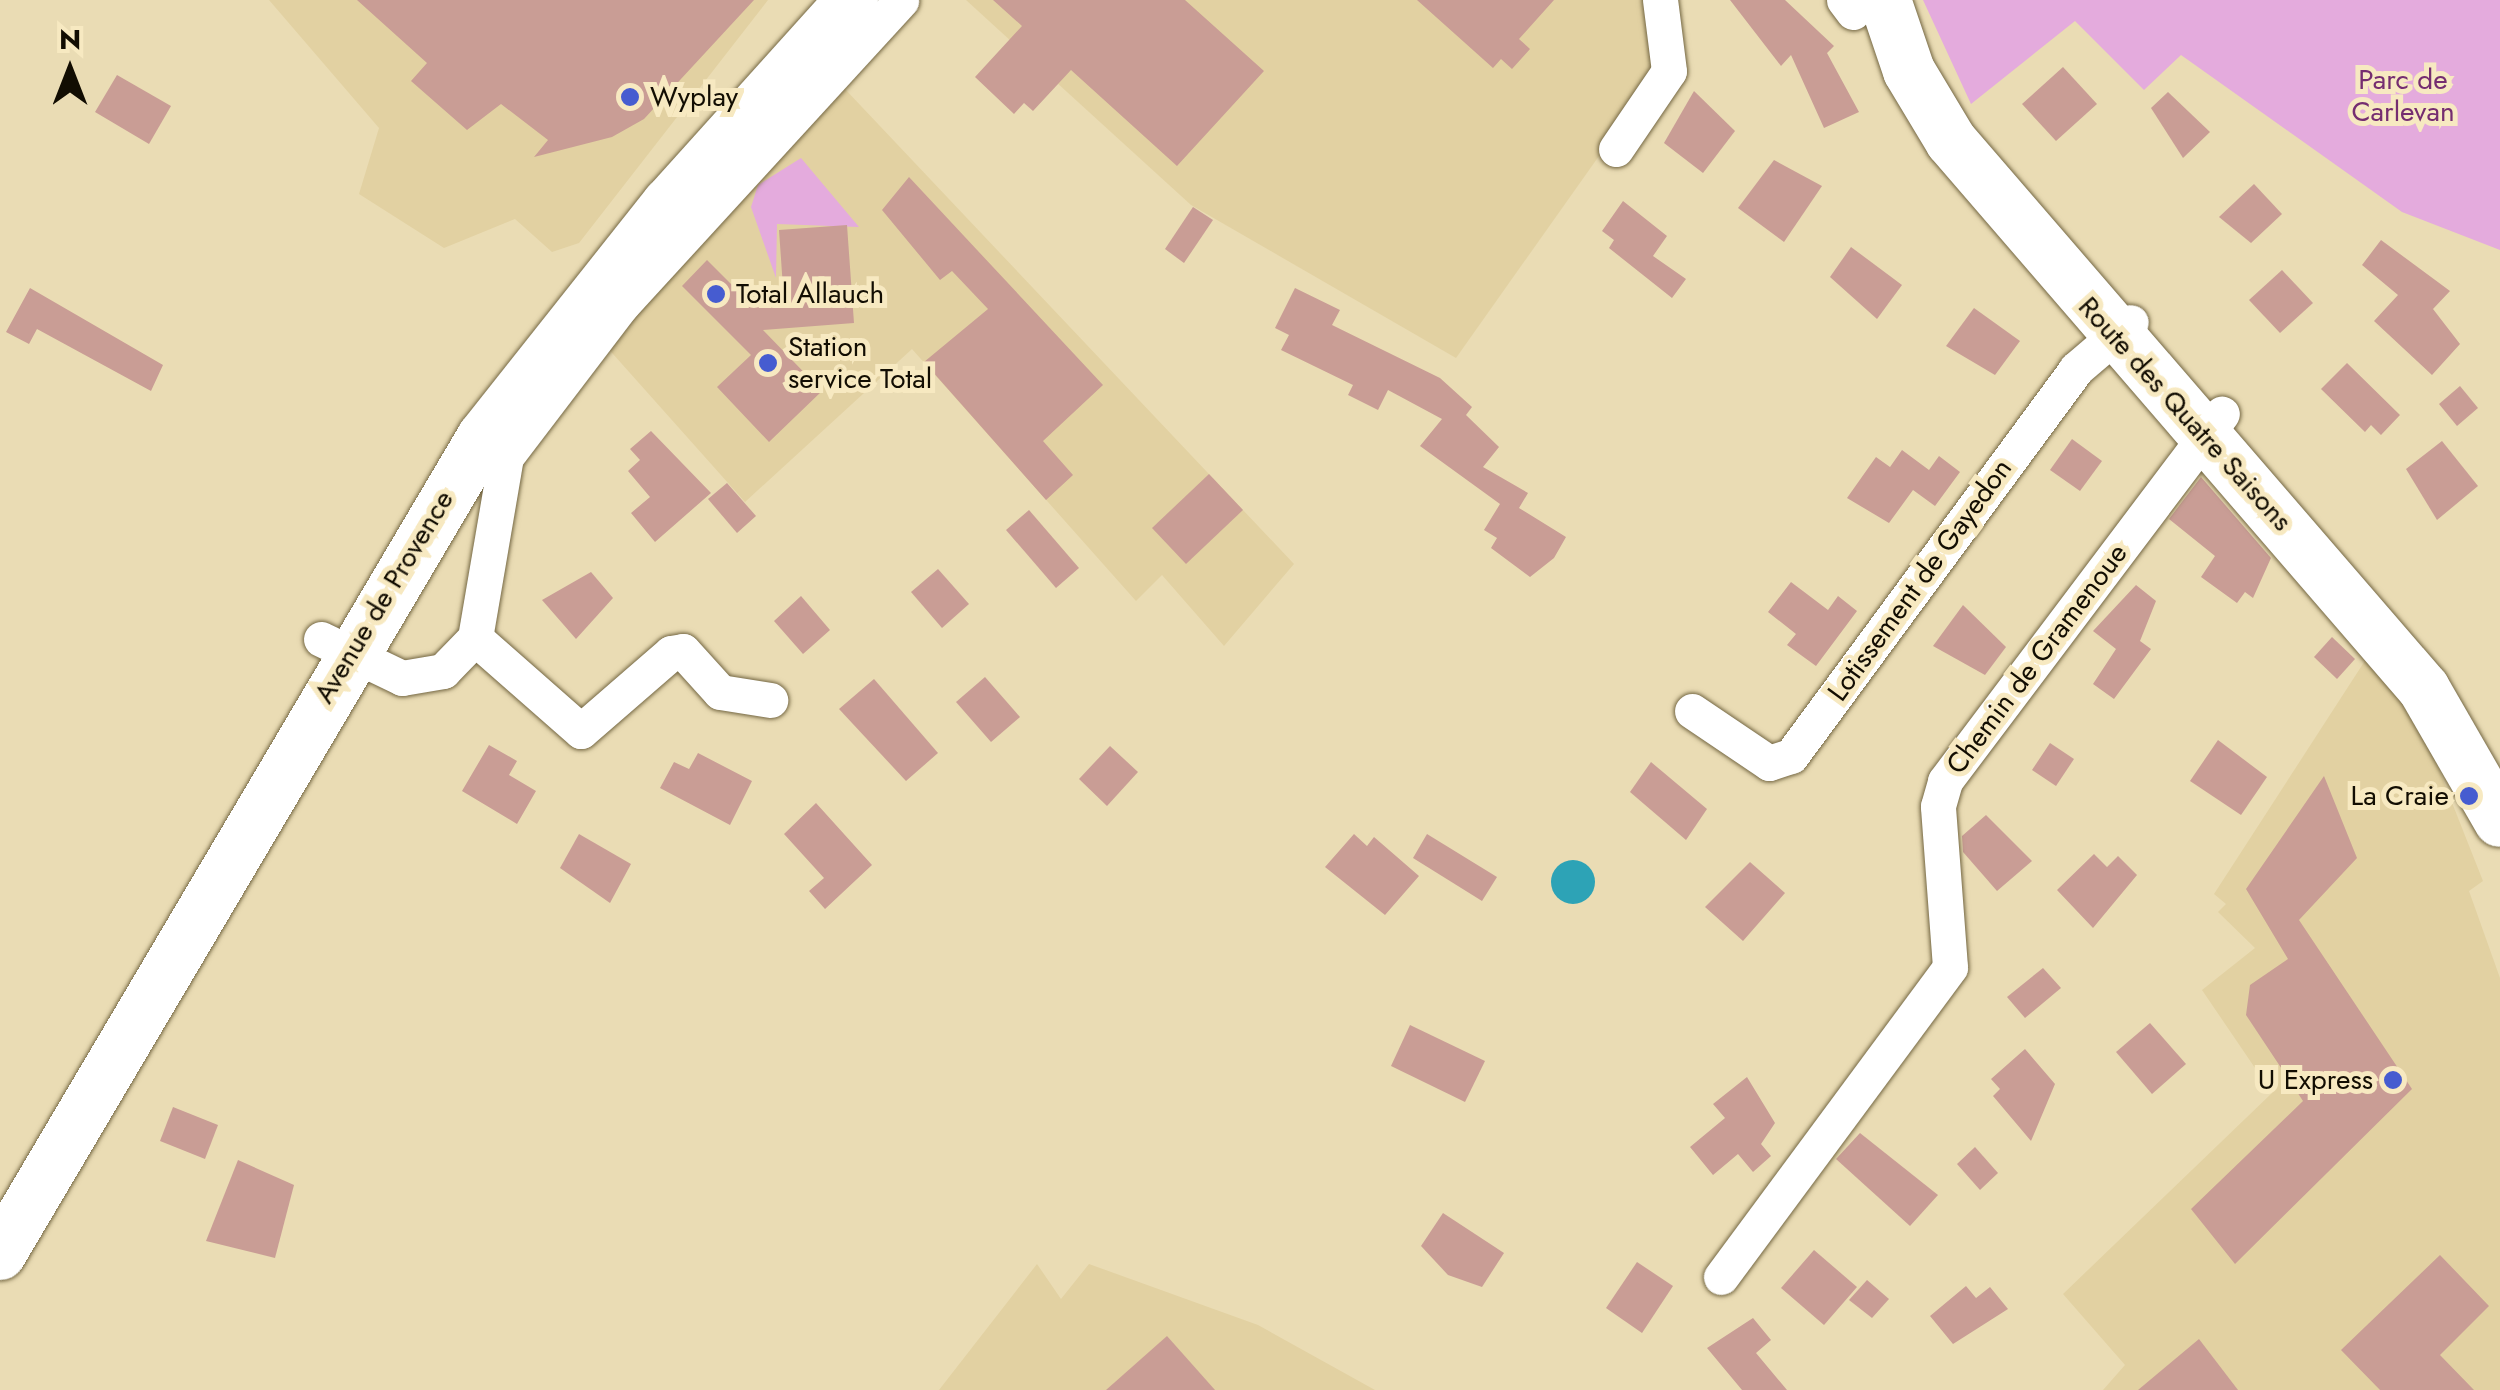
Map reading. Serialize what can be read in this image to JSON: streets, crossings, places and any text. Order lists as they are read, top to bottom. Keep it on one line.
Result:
{"streets":{"main road":["Route des Quatre Saisons","Avenue de Provence"],"street":["Lotissement de Gayedon","Chemin de Gramenoue"]},"crossings":[["Route des Quatre Saisons","Lotissement de Gayedon"],["Route des Quatre Saisons","Chemin de Gramenoue"]],"parks":["Parc de Carlevan"],"places":["Wyplay","Total Allauch","Station service Total","La Craie","U Express"],"north":"top"}
